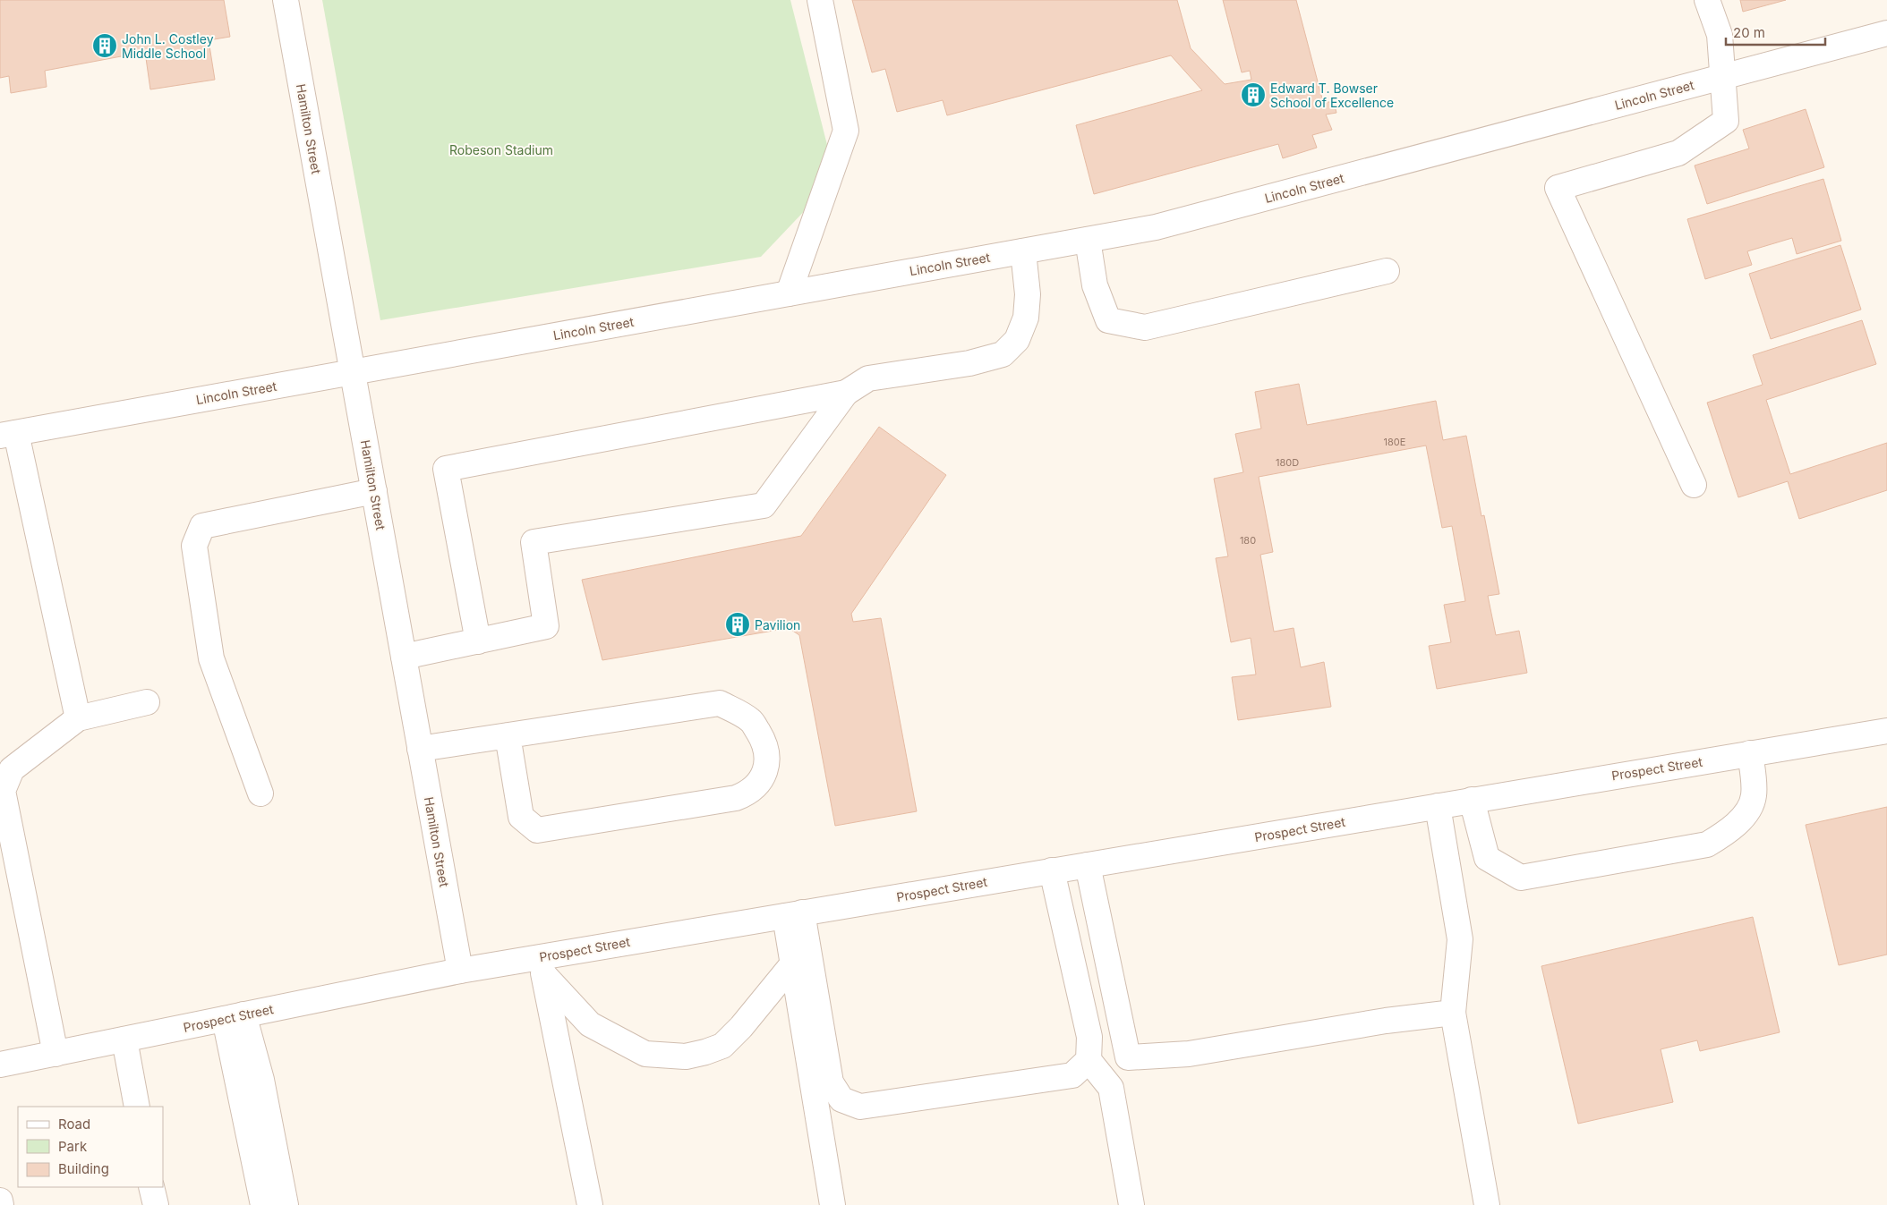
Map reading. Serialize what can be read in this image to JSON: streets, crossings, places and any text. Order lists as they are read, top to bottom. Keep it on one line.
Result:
{"streets":{"street":["Lincoln Street","Hamilton Street","Prospect Street"]},"crossings":[["Lincoln Street","Hamilton Street"],["Hamilton Street","Prospect Street"]],"parks":["Robeson Stadium"],"places":{"building":["John L. Costley Middle School","Edward T. Bowser School of Excellence","Pavilion"]},"house_numbers":["180E","180D","180"],"legend":["Road","Park","Building"],"scale_bar":"20 m"}
